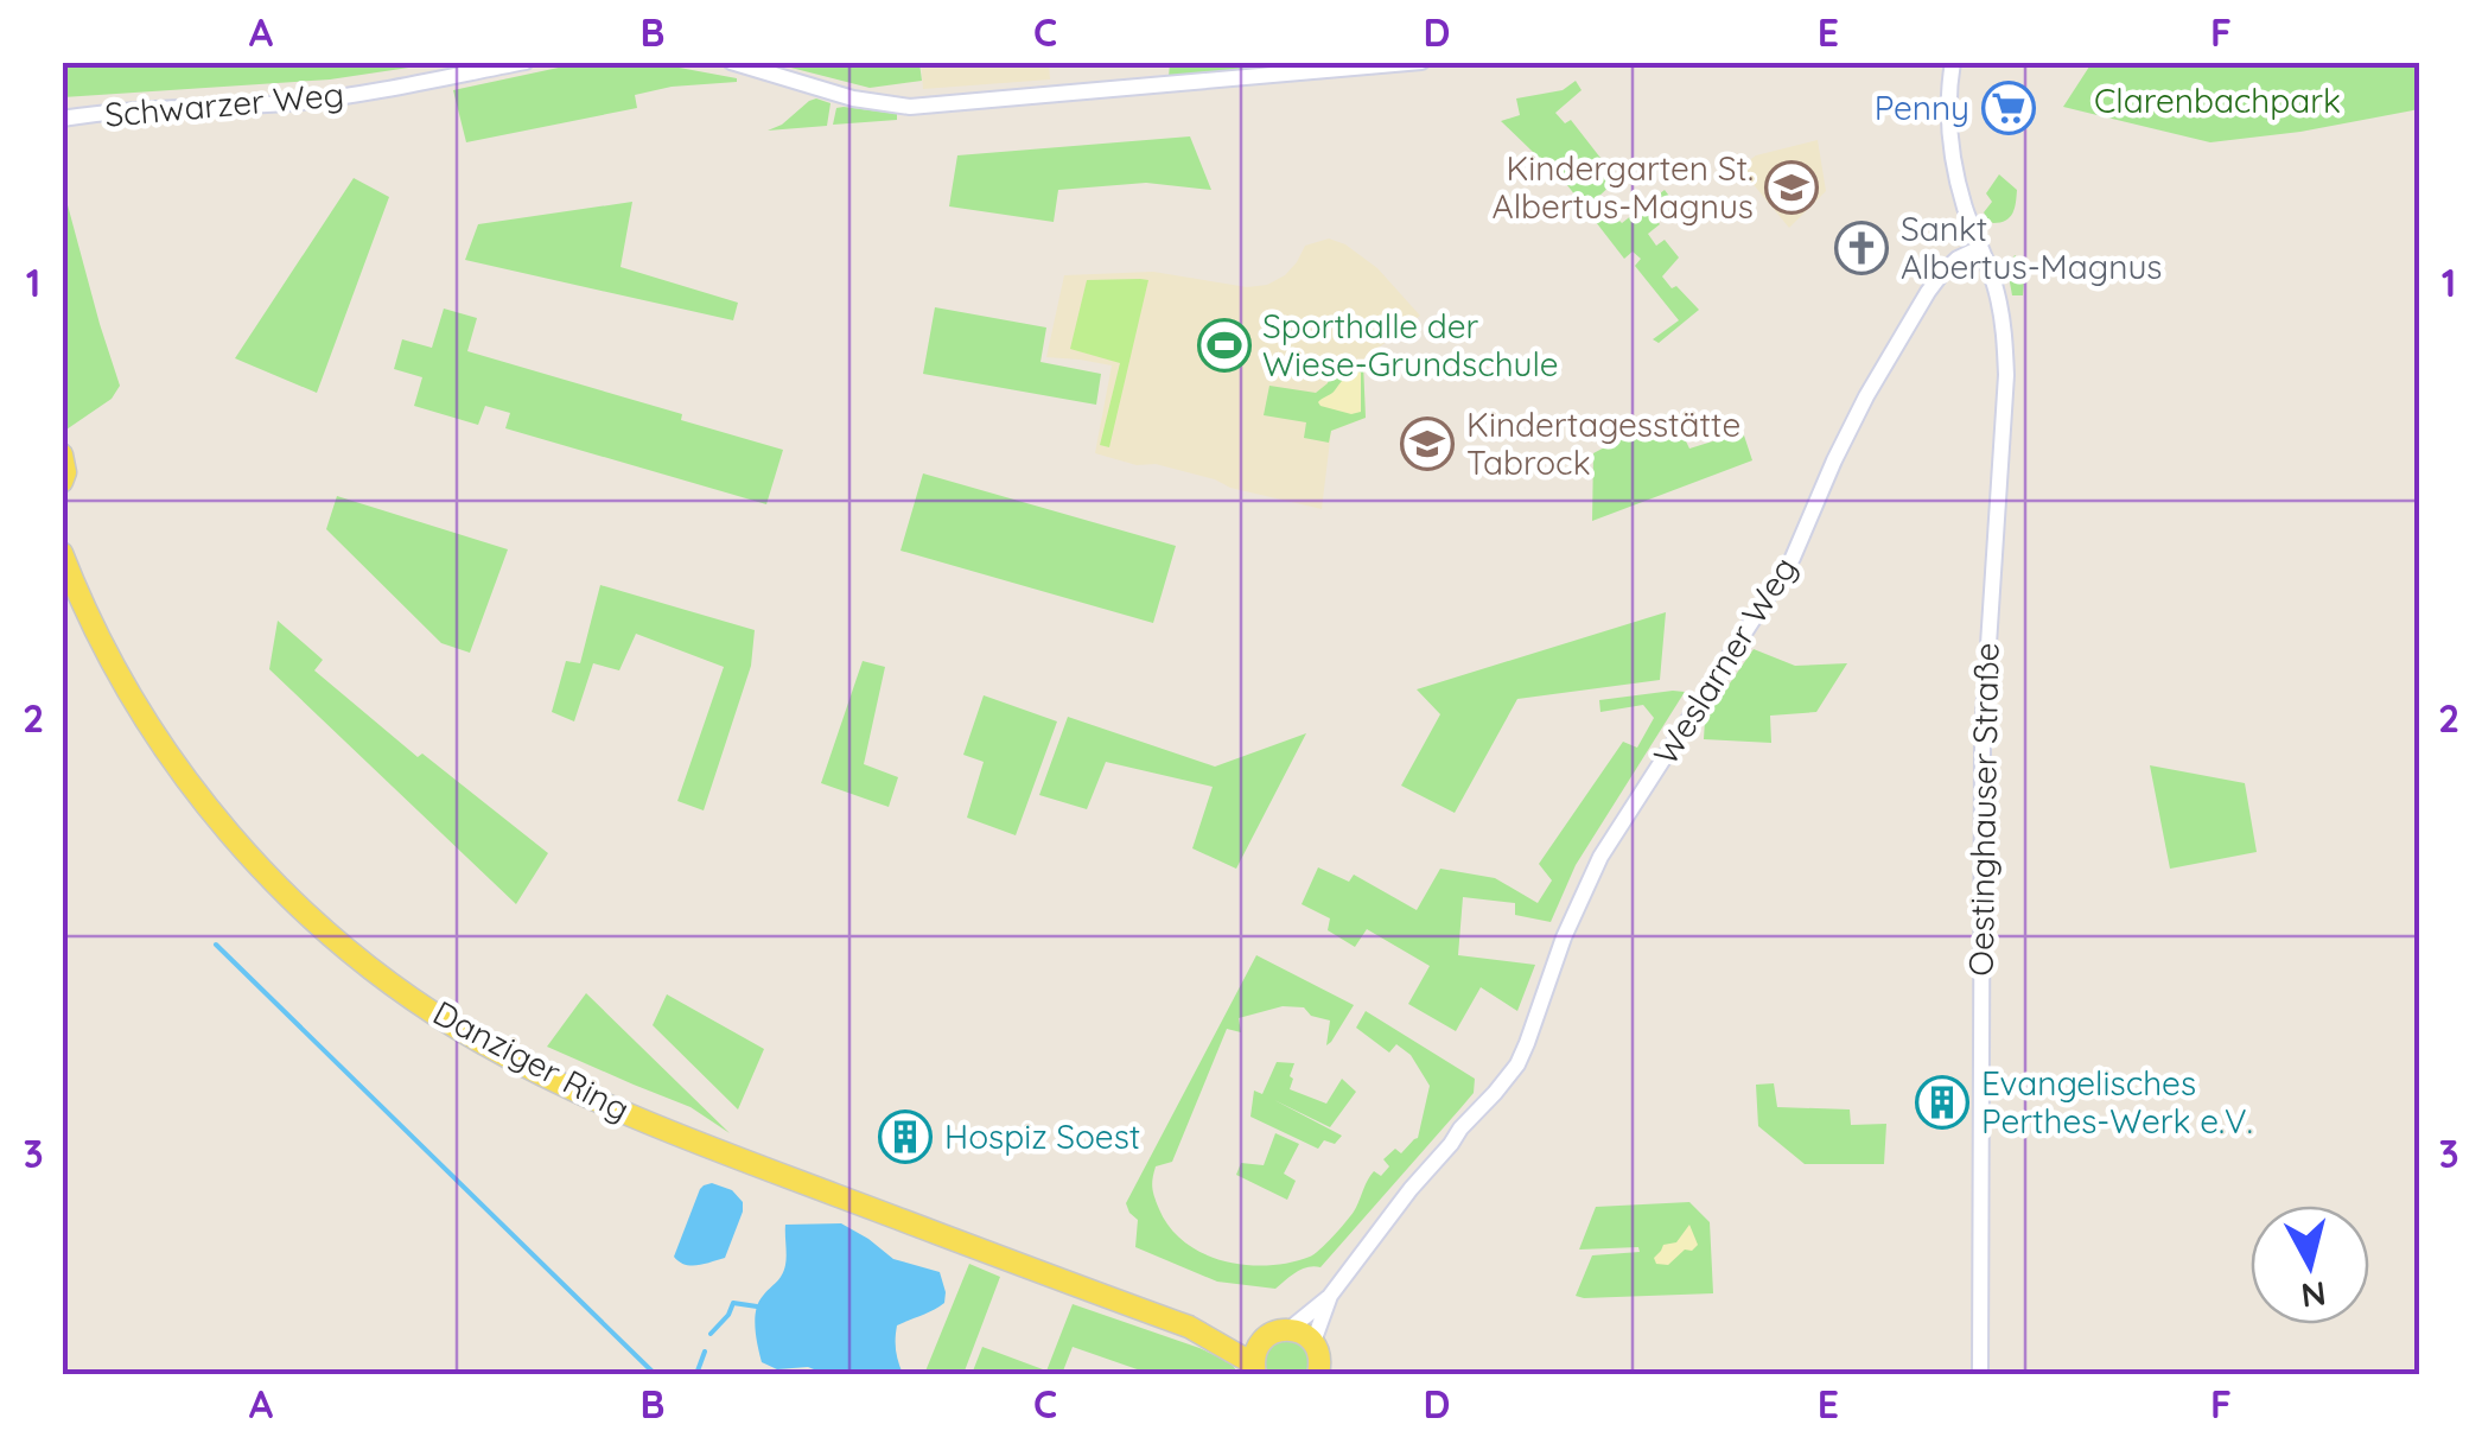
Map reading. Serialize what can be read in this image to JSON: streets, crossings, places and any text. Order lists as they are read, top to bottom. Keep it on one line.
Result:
{"streets":{"main road":["Danziger Ring"],"street":["Schwarzer Weg","Weslarner Weg","Oestinghauser Straße"]},"crossings":[["Weslarner Weg","Oestinghauser Straße"]],"parks":["Clarenbachpark"],"places":{"supermarket":["Penny"],"school or university":["Kindergarten St. Albertus-Magnus","Kindertagesstätte Tabrock"],"church":["Sankt Albertus-Magnus"],"sports":["Sporthalle der Wiese-Grundschule"],"building":["Evangelisches Perthes-Werk e.V.","Hospiz Soest"]},"north":"bottom","grid":{"columns":["A","B","C","D","E","F"],"rows":["1","2","3"]}}
